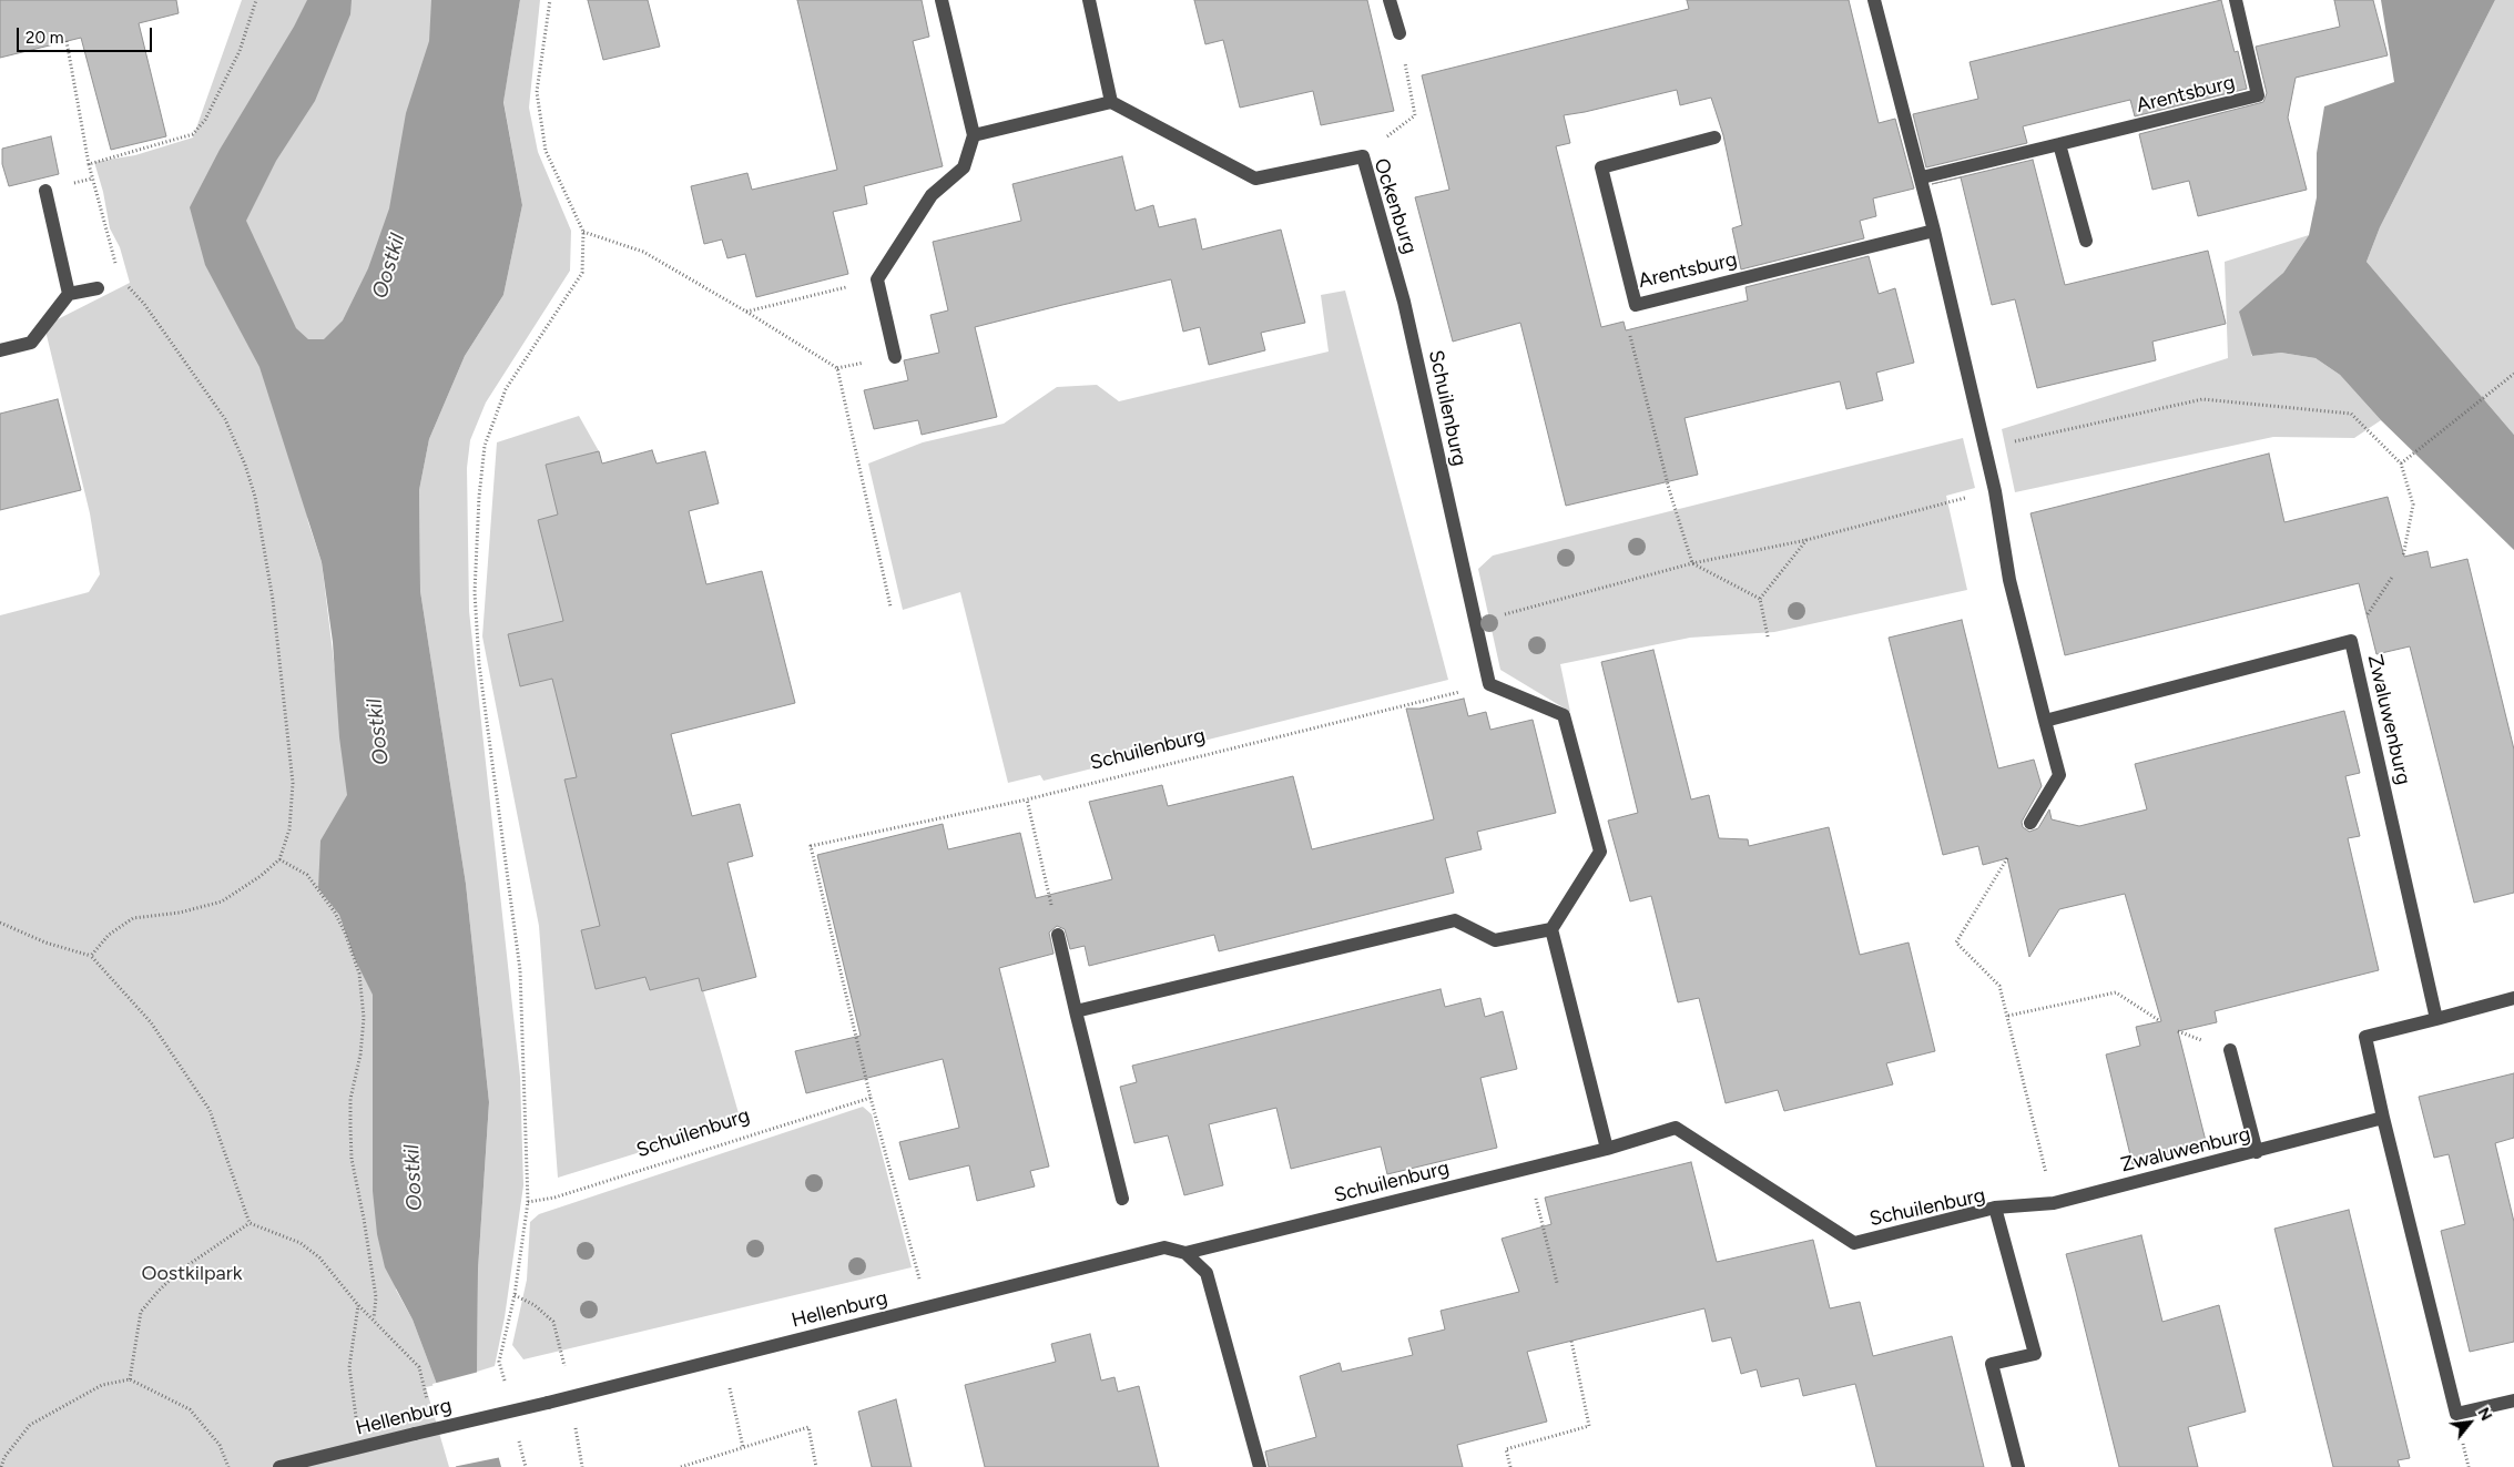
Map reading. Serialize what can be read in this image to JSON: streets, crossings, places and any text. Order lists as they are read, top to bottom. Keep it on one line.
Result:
{"streets":{"street":["Arentsburg","Ockenburg","Schuilenburg","Zwaluwenburg","Hellenburg"]},"crossings":[["Ockenburg","Schuilenburg"],["Schuilenburg","Zwaluwenburg"],["Schuilenburg","Hellenburg"]],"water":["Oostkil"],"parks":["Oostkilpark"],"scale_bar":"20 m","north":"top right"}
